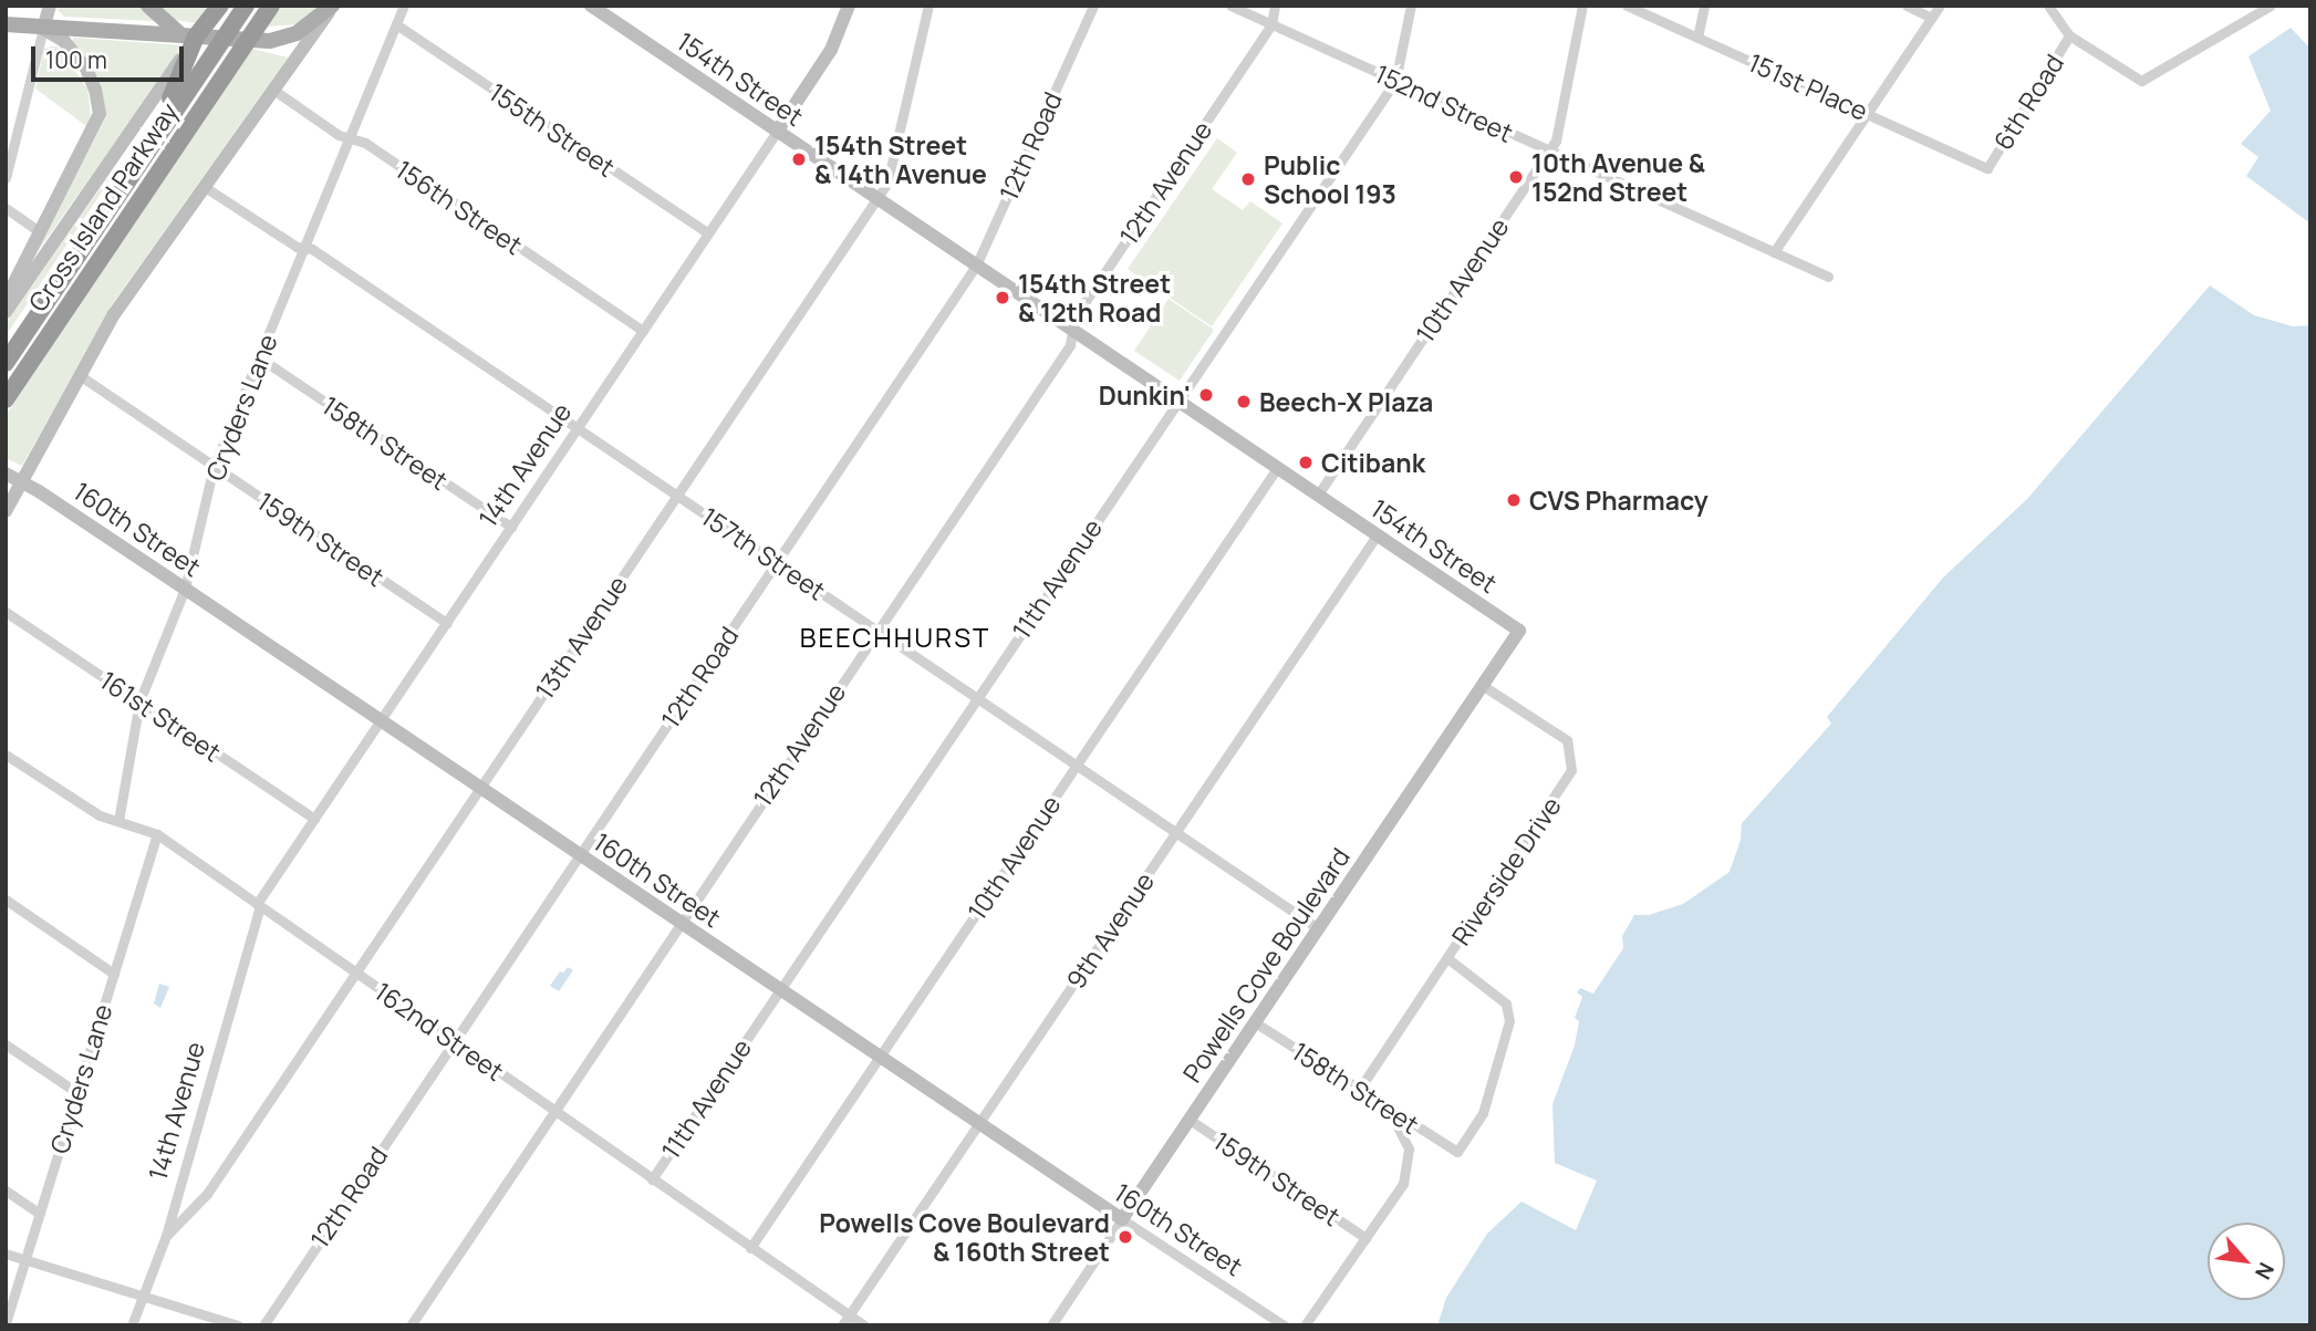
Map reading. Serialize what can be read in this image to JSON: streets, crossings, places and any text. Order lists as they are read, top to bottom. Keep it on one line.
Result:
{"streets":{"highway":["Cross Island Parkway"],"street":["154th Street","151st Place","6th Road","152nd Street","155th Street","12th Road","12th Avenue","156th Street","10th Avenue","Cryders Lane","158th Street","14th Avenue","160th Street","159th Street","157th Street","11th Avenue","13th Avenue","161st Street","Riverside Drive","9th Avenue","Powells Cove Boulevard","162nd Street"]},"crossings":[["154th Street","12th Road"],["154th Street","12th Avenue"],["154th Street","10th Avenue"],["154th Street","14th Avenue"],["154th Street","11th Avenue"],["154th Street","13th Avenue"],["154th Street","9th Avenue"],["154th Street","Powells Cove Boulevard"],["151st Place","6th Road"],["152nd Street","12th Avenue"],["152nd Street","10th Avenue"],["152nd Street","11th Avenue"],["155th Street","Cryders Lane"],["155th Street","14th Avenue"],["12th Road","160th Street"],["12th Road","157th Street"],["12th Road","162nd Street"],["12th Avenue","160th Street"],["12th Avenue","157th Street"],["12th Avenue","162nd Street"],["156th Street","Cryders Lane"],["156th Street","14th Avenue"],["10th Avenue","160th Street"],["10th Avenue","157th Street"],["10th Avenue","162nd Street"],["Cryders Lane","158th Street"],["Cryders Lane","160th Street"],["Cryders Lane","159th Street"],["Cryders Lane","157th Street"],["Cryders Lane","161st Street"],["Cryders Lane","162nd Street"],["158th Street","14th Avenue"],["158th Street","Riverside Drive"],["158th Street","Powells Cove Boulevard"],["14th Avenue","160th Street"],["14th Avenue","159th Street"],["14th Avenue","157th Street"],["14th Avenue","13th Avenue"],["14th Avenue","161st Street"],["14th Avenue","162nd Street"],["160th Street","11th Avenue"],["160th Street","13th Avenue"],["160th Street","9th Avenue"],["160th Street","Powells Cove Boulevard"],["159th Street","Powells Cove Boulevard"],["157th Street","11th Avenue"],["157th Street","13th Avenue"],["157th Street","9th Avenue"],["157th Street","Powells Cove Boulevard"],["11th Avenue","162nd Street"],["13th Avenue","162nd Street"],["Riverside Drive","Powells Cove Boulevard"],["9th Avenue","162nd Street"]],"districts":["BEECHHURST"],"places":["154th Street & 14th Avenue","10th Avenue & 152nd Street","Public School 193","154th Street & 12th Road","Dunkin'","Beech-X Plaza","Citibank","CVS Pharmacy","Powells Cove Boulevard & 160th Street"],"scale_bar":"100 m","north":"bottom right"}
